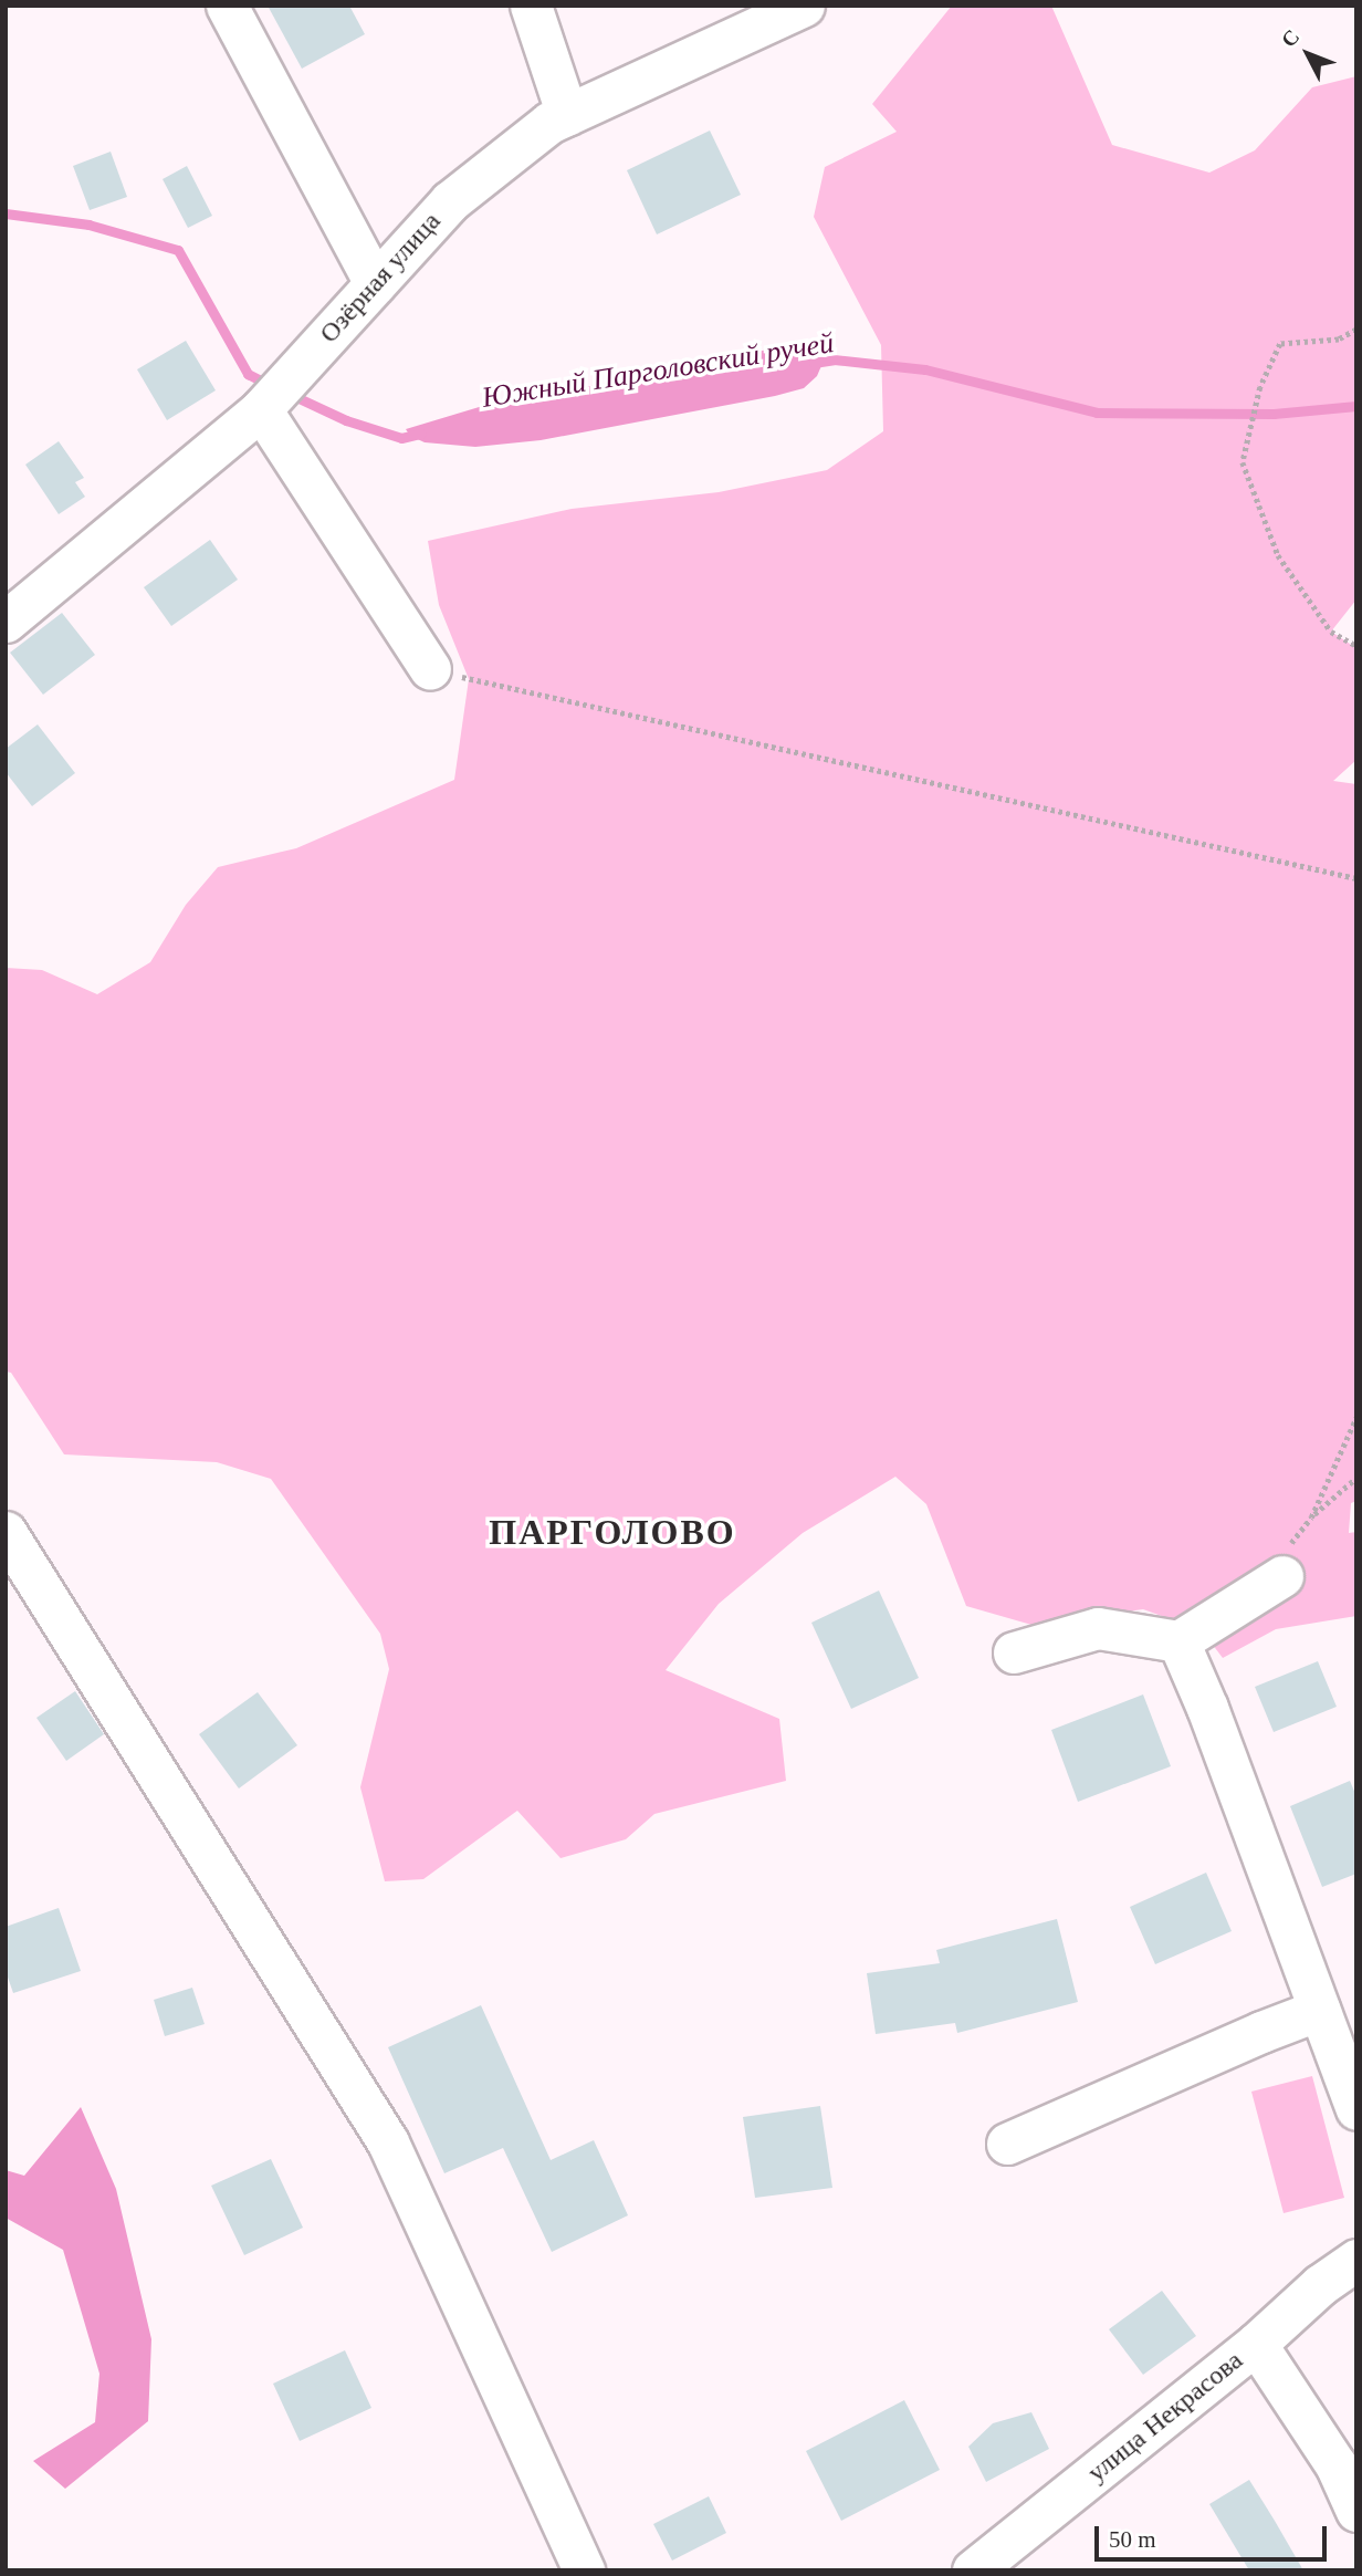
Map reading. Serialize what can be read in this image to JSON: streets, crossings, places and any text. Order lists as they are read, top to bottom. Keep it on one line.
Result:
{"streets":{"street":["Озёрная улица","улица Некрасова"]},"districts":["ПАРГОЛОВО"],"water":["Южный Парголовский ручей"],"scale_bar":"50 m","north":"top left"}
